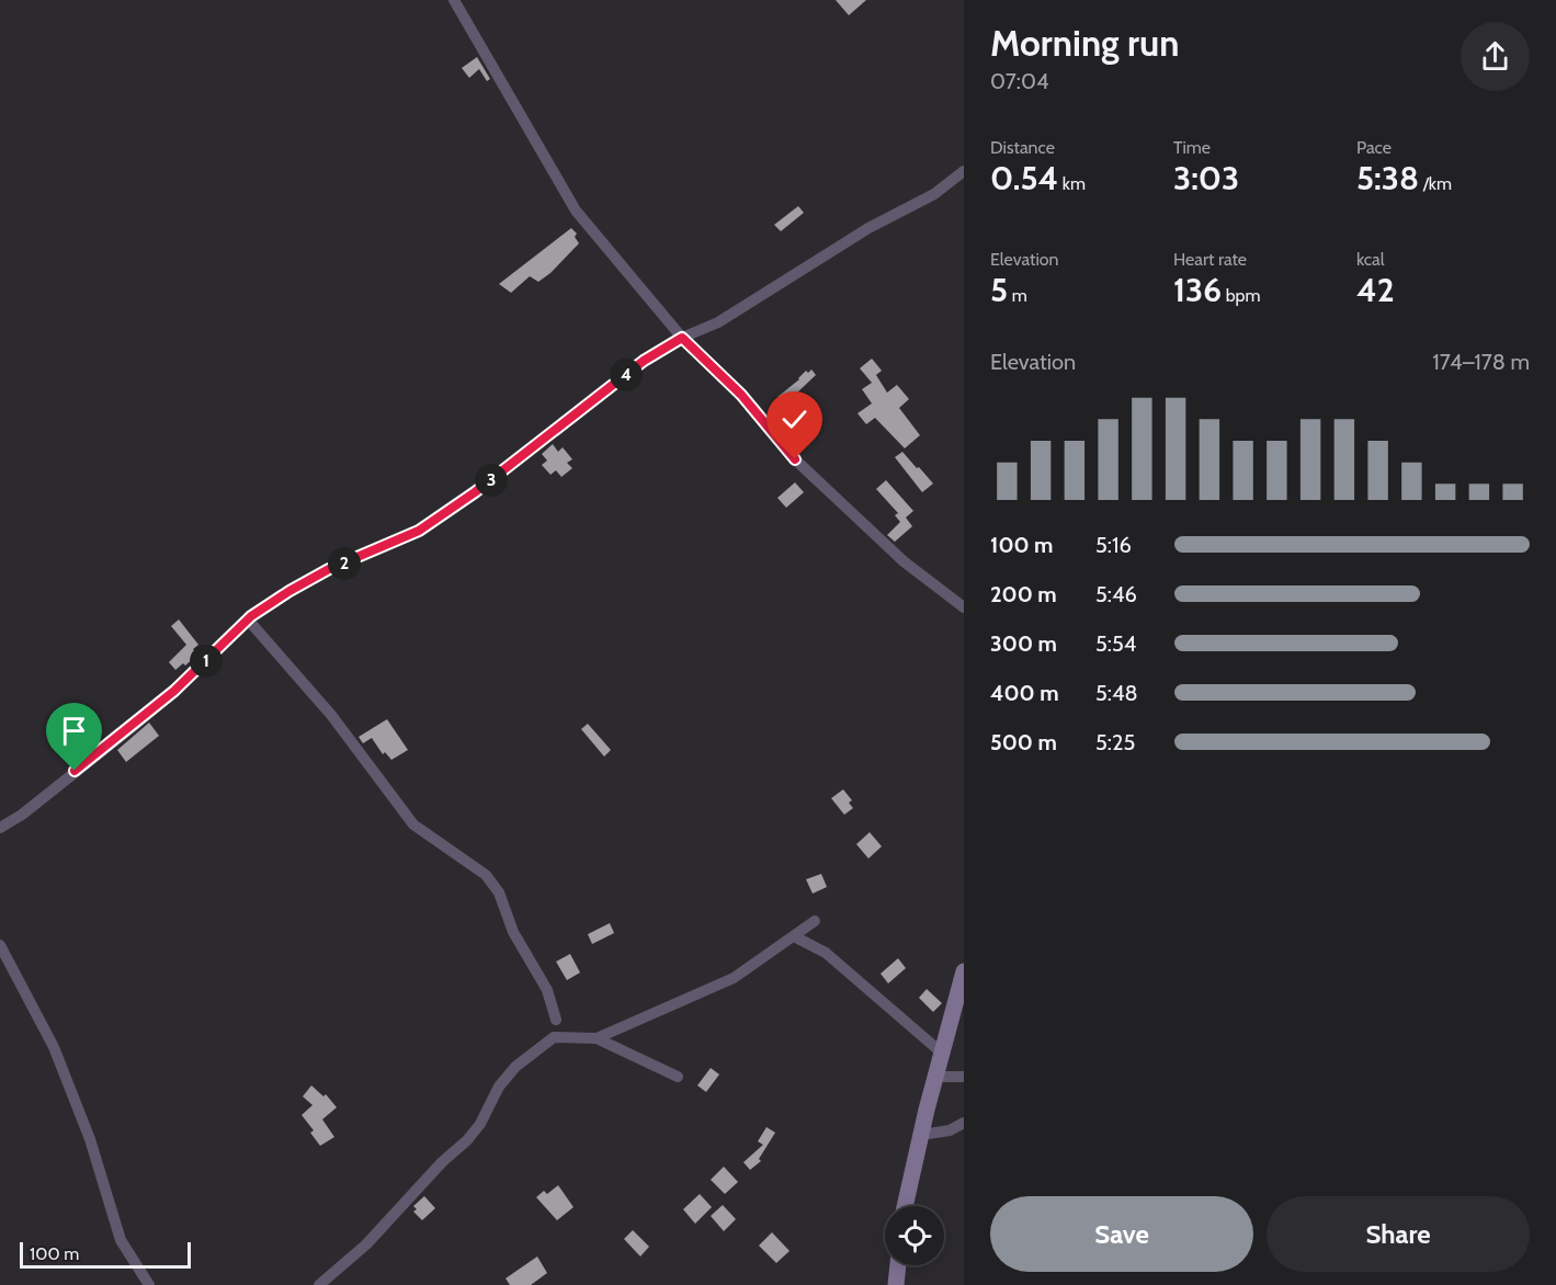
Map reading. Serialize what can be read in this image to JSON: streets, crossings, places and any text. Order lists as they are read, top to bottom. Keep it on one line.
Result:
{"scale_bar":"100 m","page":{"heading":["Morning run","07:04"],"stats":[["Distance","0.54 km"],["Time","3:03"],["Pace","5:38 /km"],["Elevation","5 m"],["Heart rate","136 bpm"],["kcal","42"]],"chart":["Elevation","174–178 m"],"pins":["4","3","2","1"],"list":[{"name":"100 m","note":"5:16"},{"name":"200 m","note":"5:46"},{"name":"300 m","note":"5:54"},{"name":"400 m","note":"5:48"},{"name":"500 m","note":"5:25"}],"buttons":["Save","Share"],"scale":"100 m"}}
